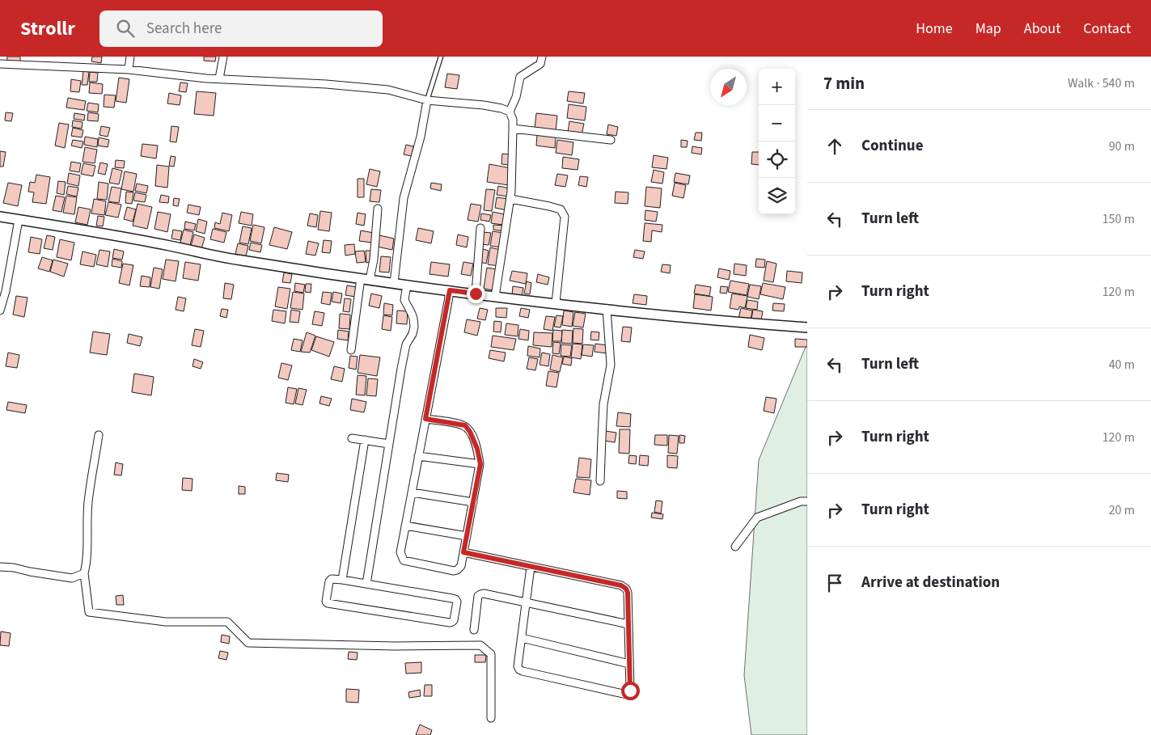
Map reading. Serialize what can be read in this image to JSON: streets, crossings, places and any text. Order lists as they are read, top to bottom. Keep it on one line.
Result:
{"north":"bottom left","page":{"header":"Strollr","search":"Search here","nav":["Home","Map","About","Contact"],"heading":["7 min","Walk · 540 m"],"map_buttons":["+","−"],"list":[["Continue","90 m"],["Turn left","150 m"],["Turn right","120 m"],["Turn left","40 m"],["Turn right","120 m"],["Turn right","20 m"],"Arrive at destination"]}}
